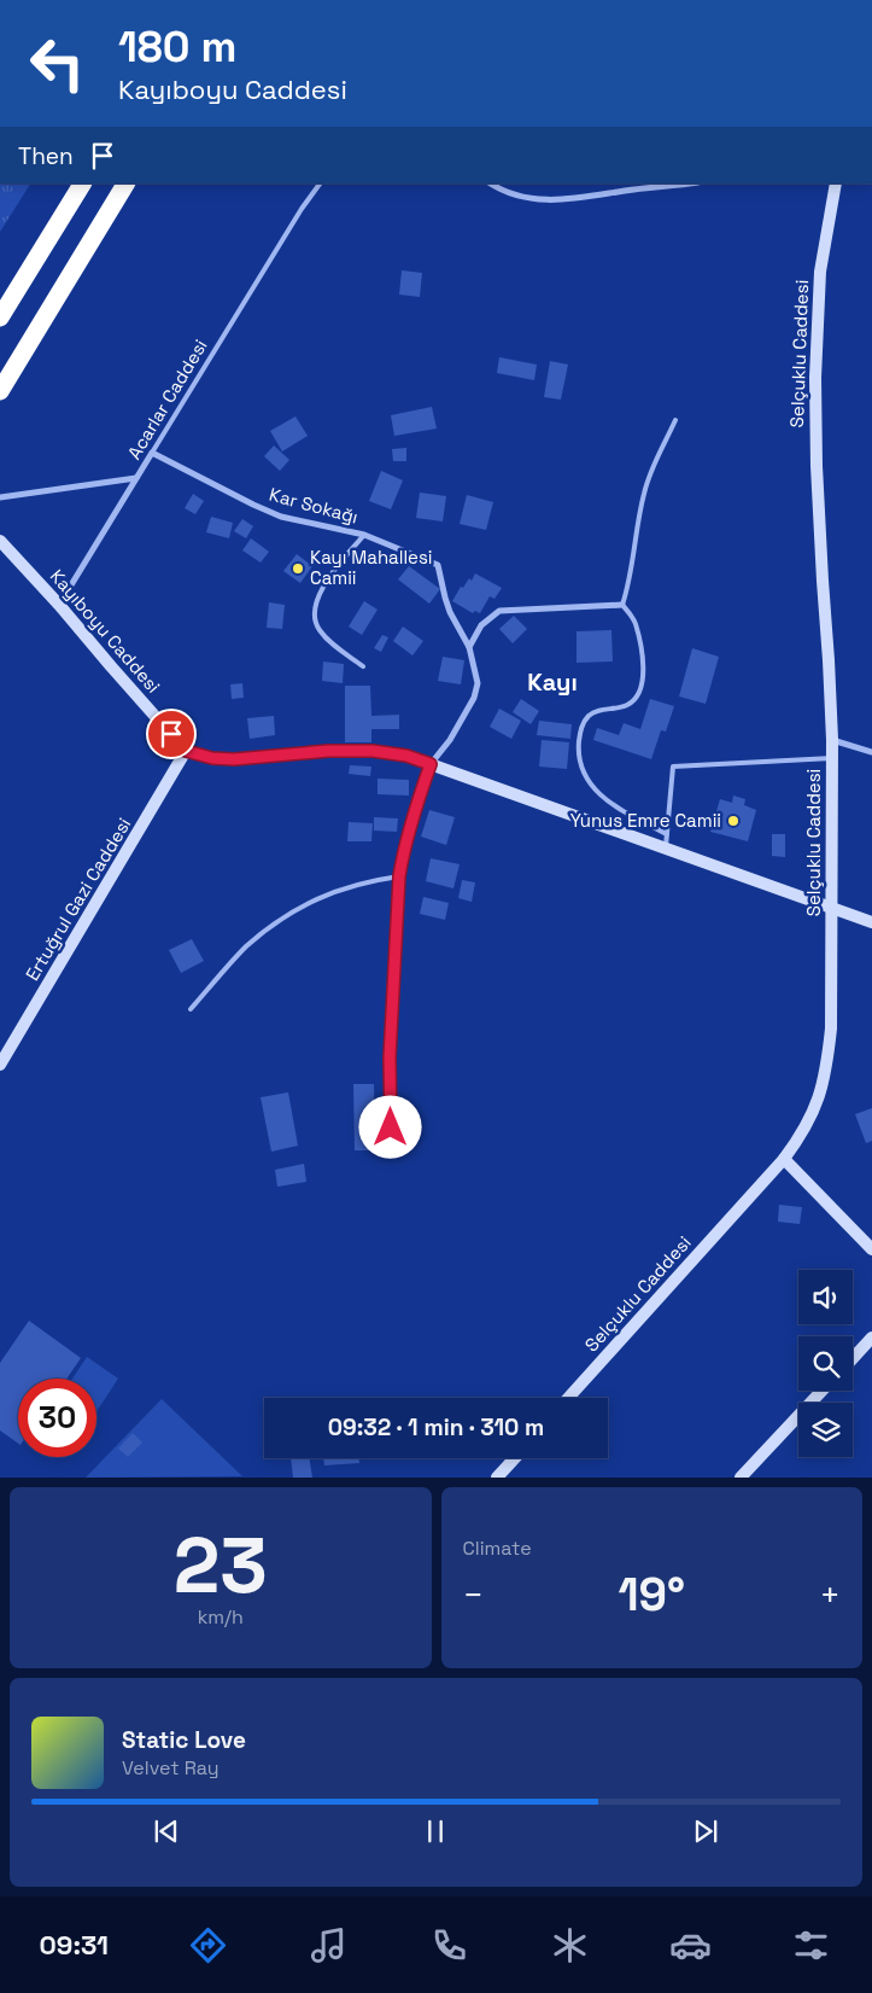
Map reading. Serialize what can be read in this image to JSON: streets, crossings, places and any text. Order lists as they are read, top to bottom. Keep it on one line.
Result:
{"streets":{"street":["Selçuklu Caddesi","Acarlar Caddesi","Kar Sokağı","Kayıboyu Caddesi","Ertuğrul Gazi Caddesi"]},"crossings":[["Acarlar Caddesi","Kar Sokağı"],["Acarlar Caddesi","Kayıboyu Caddesi"],["Kayıboyu Caddesi","Ertuğrul Gazi Caddesi"]],"districts":["Kayı"],"places":["Kayı Mahallesi Camii","Yunus Emre Camii"],"page":{"turn":["180 m","Kayıboyu Caddesi"],"then":"Then","limit":"30","trip":"09:32 · 1 min · 310 m","tile":[["23","km/h"],"Climate"],"heat":["−","19°","+"],"song":["Static Love","Velvet Ray"],"tabs":"09:31"}}
